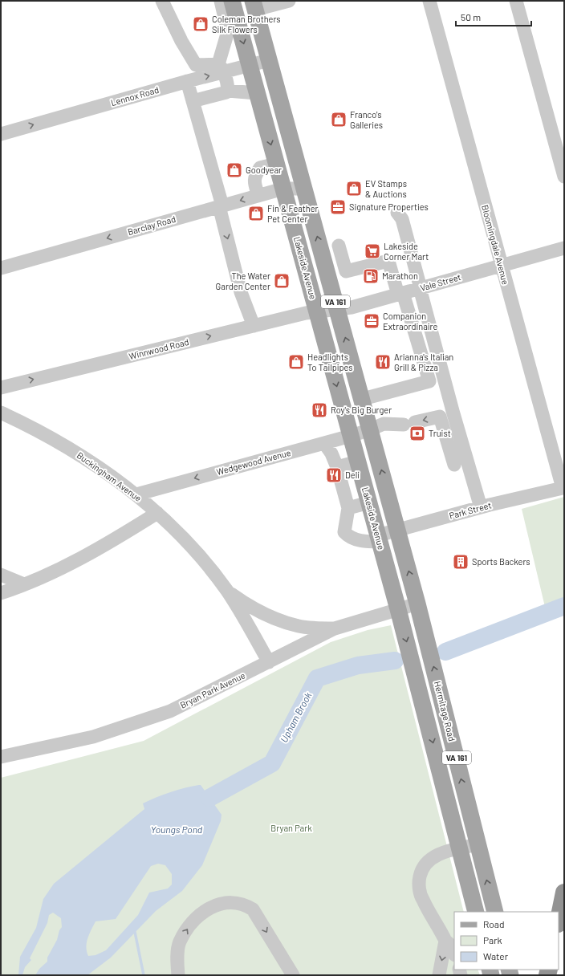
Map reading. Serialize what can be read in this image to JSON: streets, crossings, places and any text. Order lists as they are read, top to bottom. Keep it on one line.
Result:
{"streets":{"main road":["Lakeside Avenue","VA 161","Hermitage Road"],"street":["Lennox Road","Barclay Road","Bloomingdale Avenue","Vale Street","Winnwood Road","Wedgewood Avenue","Buckingham Avenue","Park Street","Bryan Park Avenue"]},"crossings":[["Lennox Road","Lakeside Avenue"],["Lennox Road","VA 161"],["Barclay Road","Lakeside Avenue"],["Barclay Road","VA 161"],["Bloomingdale Avenue","Vale Street"],["Bloomingdale Avenue","Park Street"],["Lakeside Avenue","Vale Street"],["Lakeside Avenue","VA 161"],["Lakeside Avenue","Winnwood Road"],["Lakeside Avenue","Wedgewood Avenue"],["Lakeside Avenue","Park Street"],["Lakeside Avenue","Bryan Park Avenue"],["Vale Street","VA 161"],["Vale Street","Winnwood Road"],["VA 161","Wedgewood Avenue"],["VA 161","Park Street"],["VA 161","Bryan Park Avenue"],["VA 161","Hermitage Road"],["Wedgewood Avenue","Buckingham Avenue"],["Buckingham Avenue","Bryan Park Avenue"],["Bryan Park Avenue","Hermitage Road"]],"one_way":["Lennox Road","Barclay Road","Winnwood Road","Wedgewood Avenue"],"water":["Upham Brook","Youngs Pond"],"parks":["Bryan Park"],"places":{"shop":["Coleman Brothers Silk Flowers","Franco's Galleries","Goodyear","EV Stamps & Auctions","Fin & Feather Pet Center","The Water Garden Center","Headlights To Tailpipes"],"office":["Signature Properties","Companion Extraordinaire"],"supermarket":["Lakeside Corner Mart"],"fuel station":["Marathon"],"restaurant":["Arianna's Italian Grill & Pizza","Roy's Big Burger","Deli"],"bank":["Truist"],"building":["Sports Backers"]},"legend":["Road","Park","Water"],"scale_bar":"50 m"}
